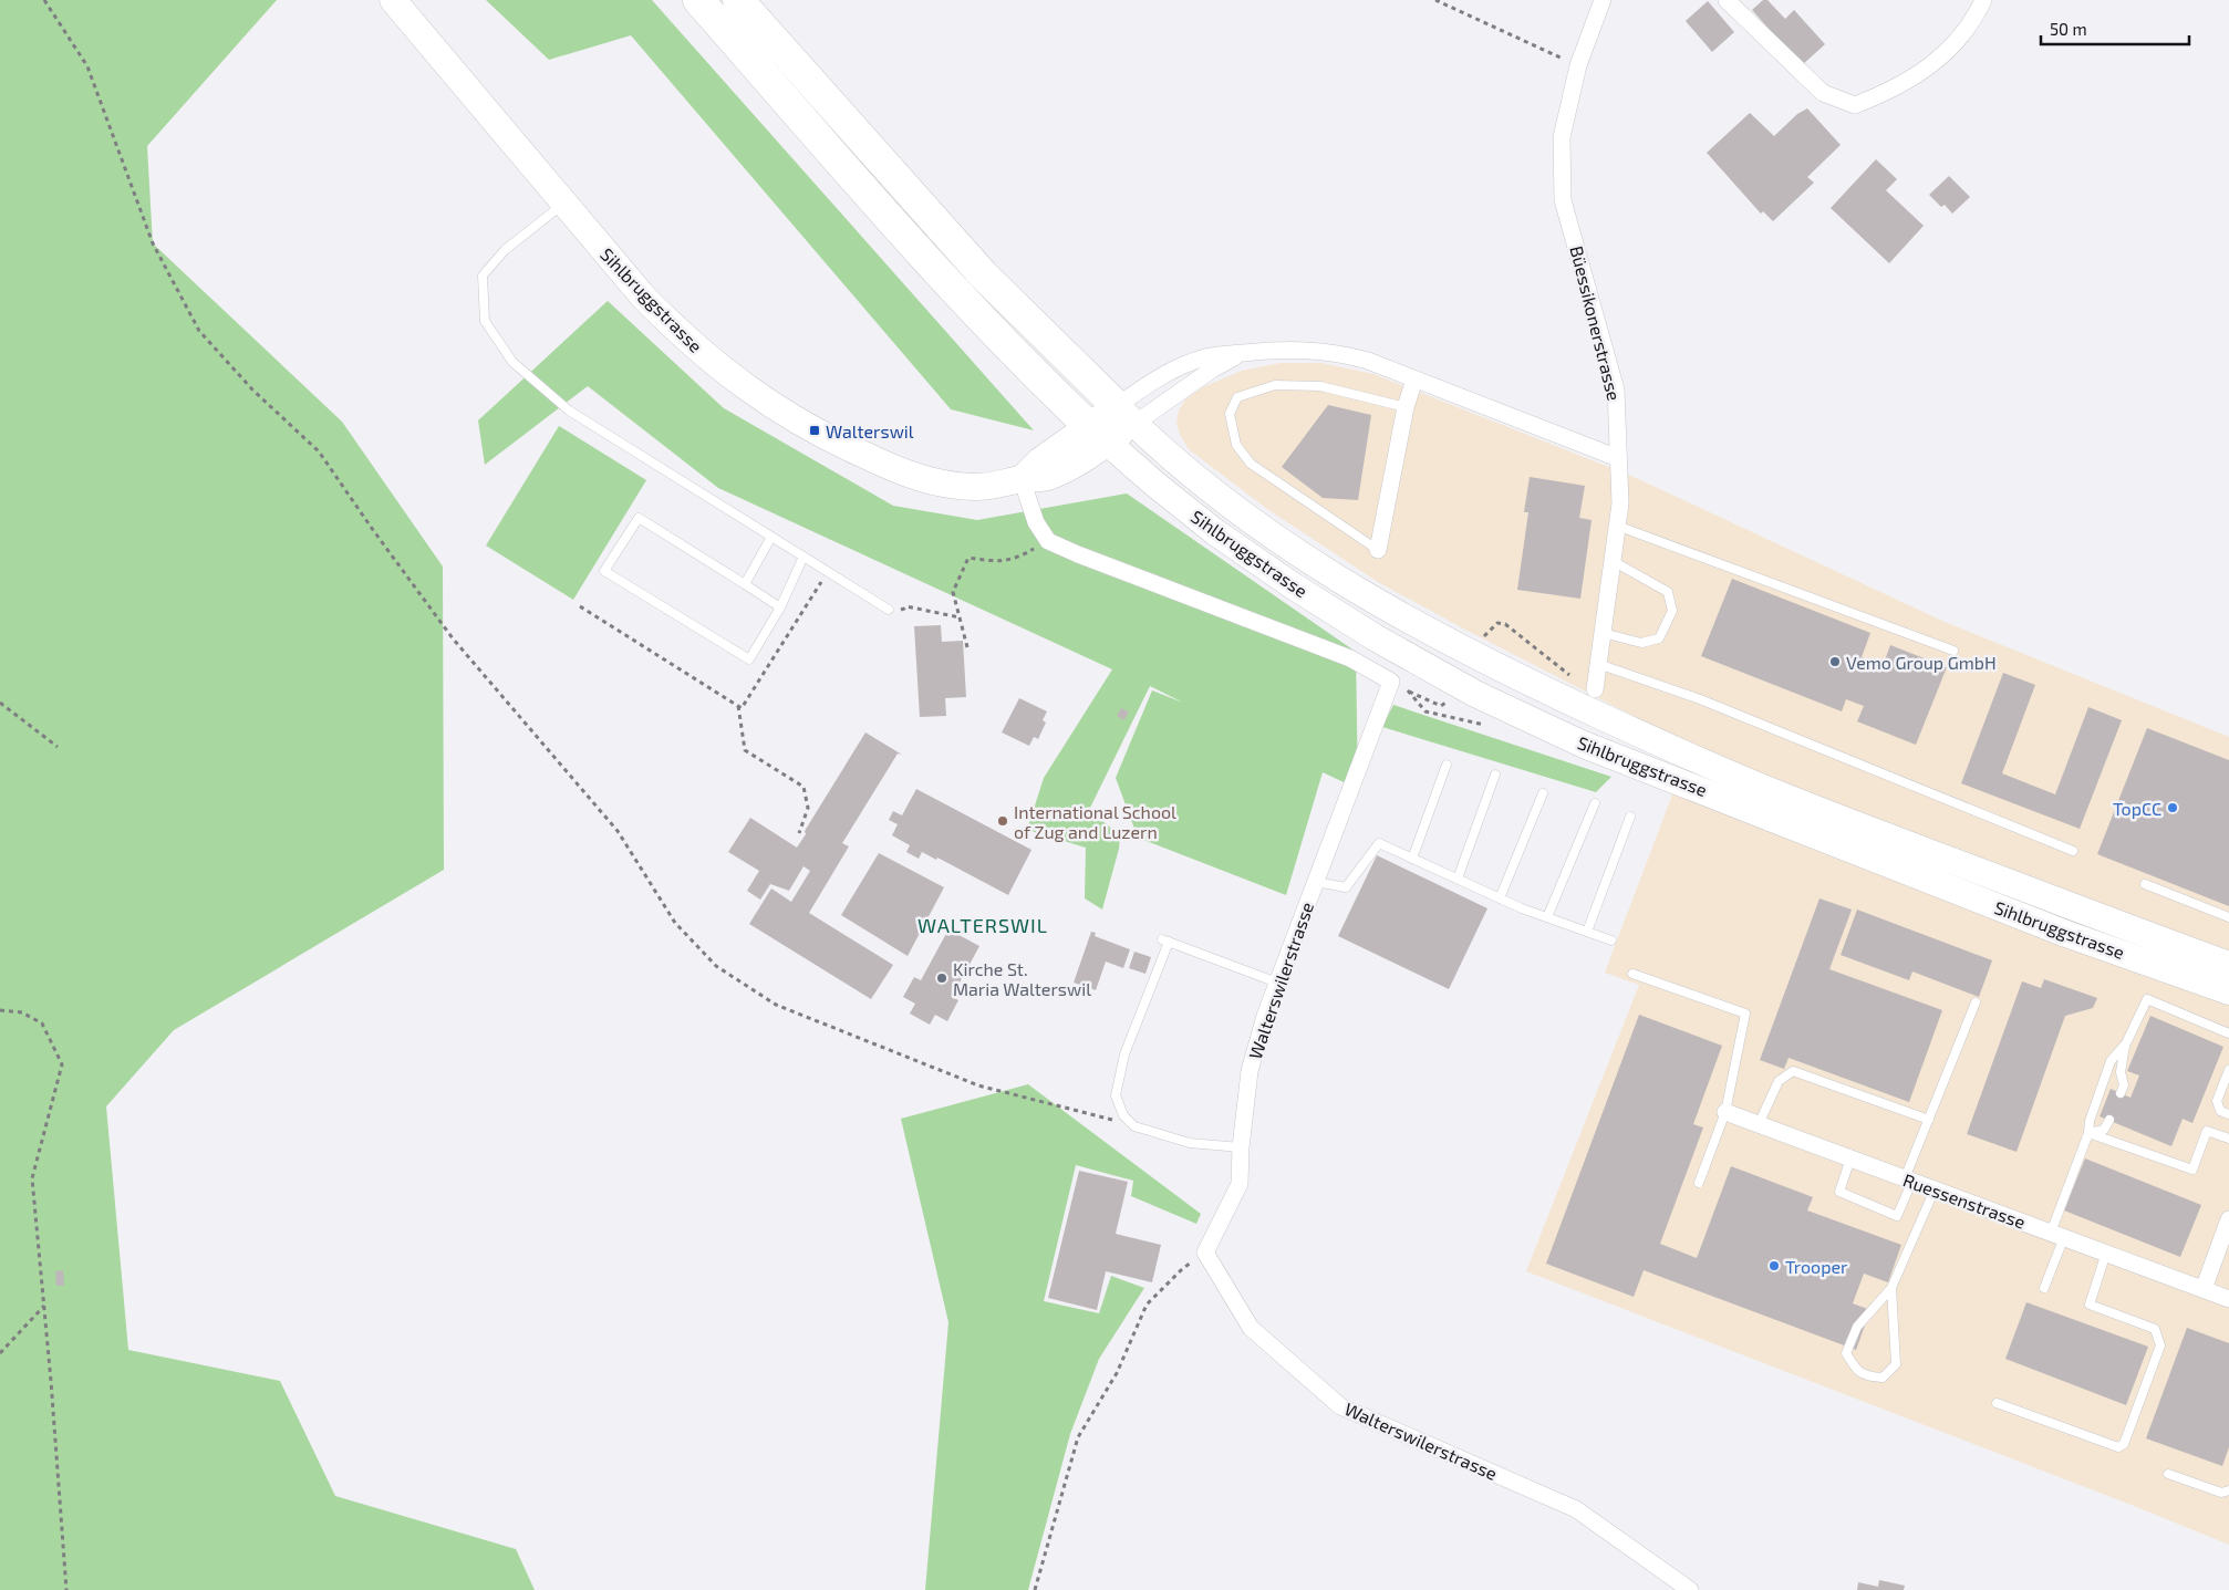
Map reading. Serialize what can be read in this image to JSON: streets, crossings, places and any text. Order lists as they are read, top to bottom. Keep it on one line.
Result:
{"streets":{"main road":["Sihlbruggstrasse"],"street":["Büessikonerstrasse","Walterswilerstrasse","Ruessenstrasse"]},"districts":["WALTERSWIL"],"places":{"transit":["Walterswil"],"other":["Vemo Group GmbH","TopCC","International School of Zug and Luzern","Kirche St. Maria Walterswil","Trooper"]},"scale_bar":"50 m"}
